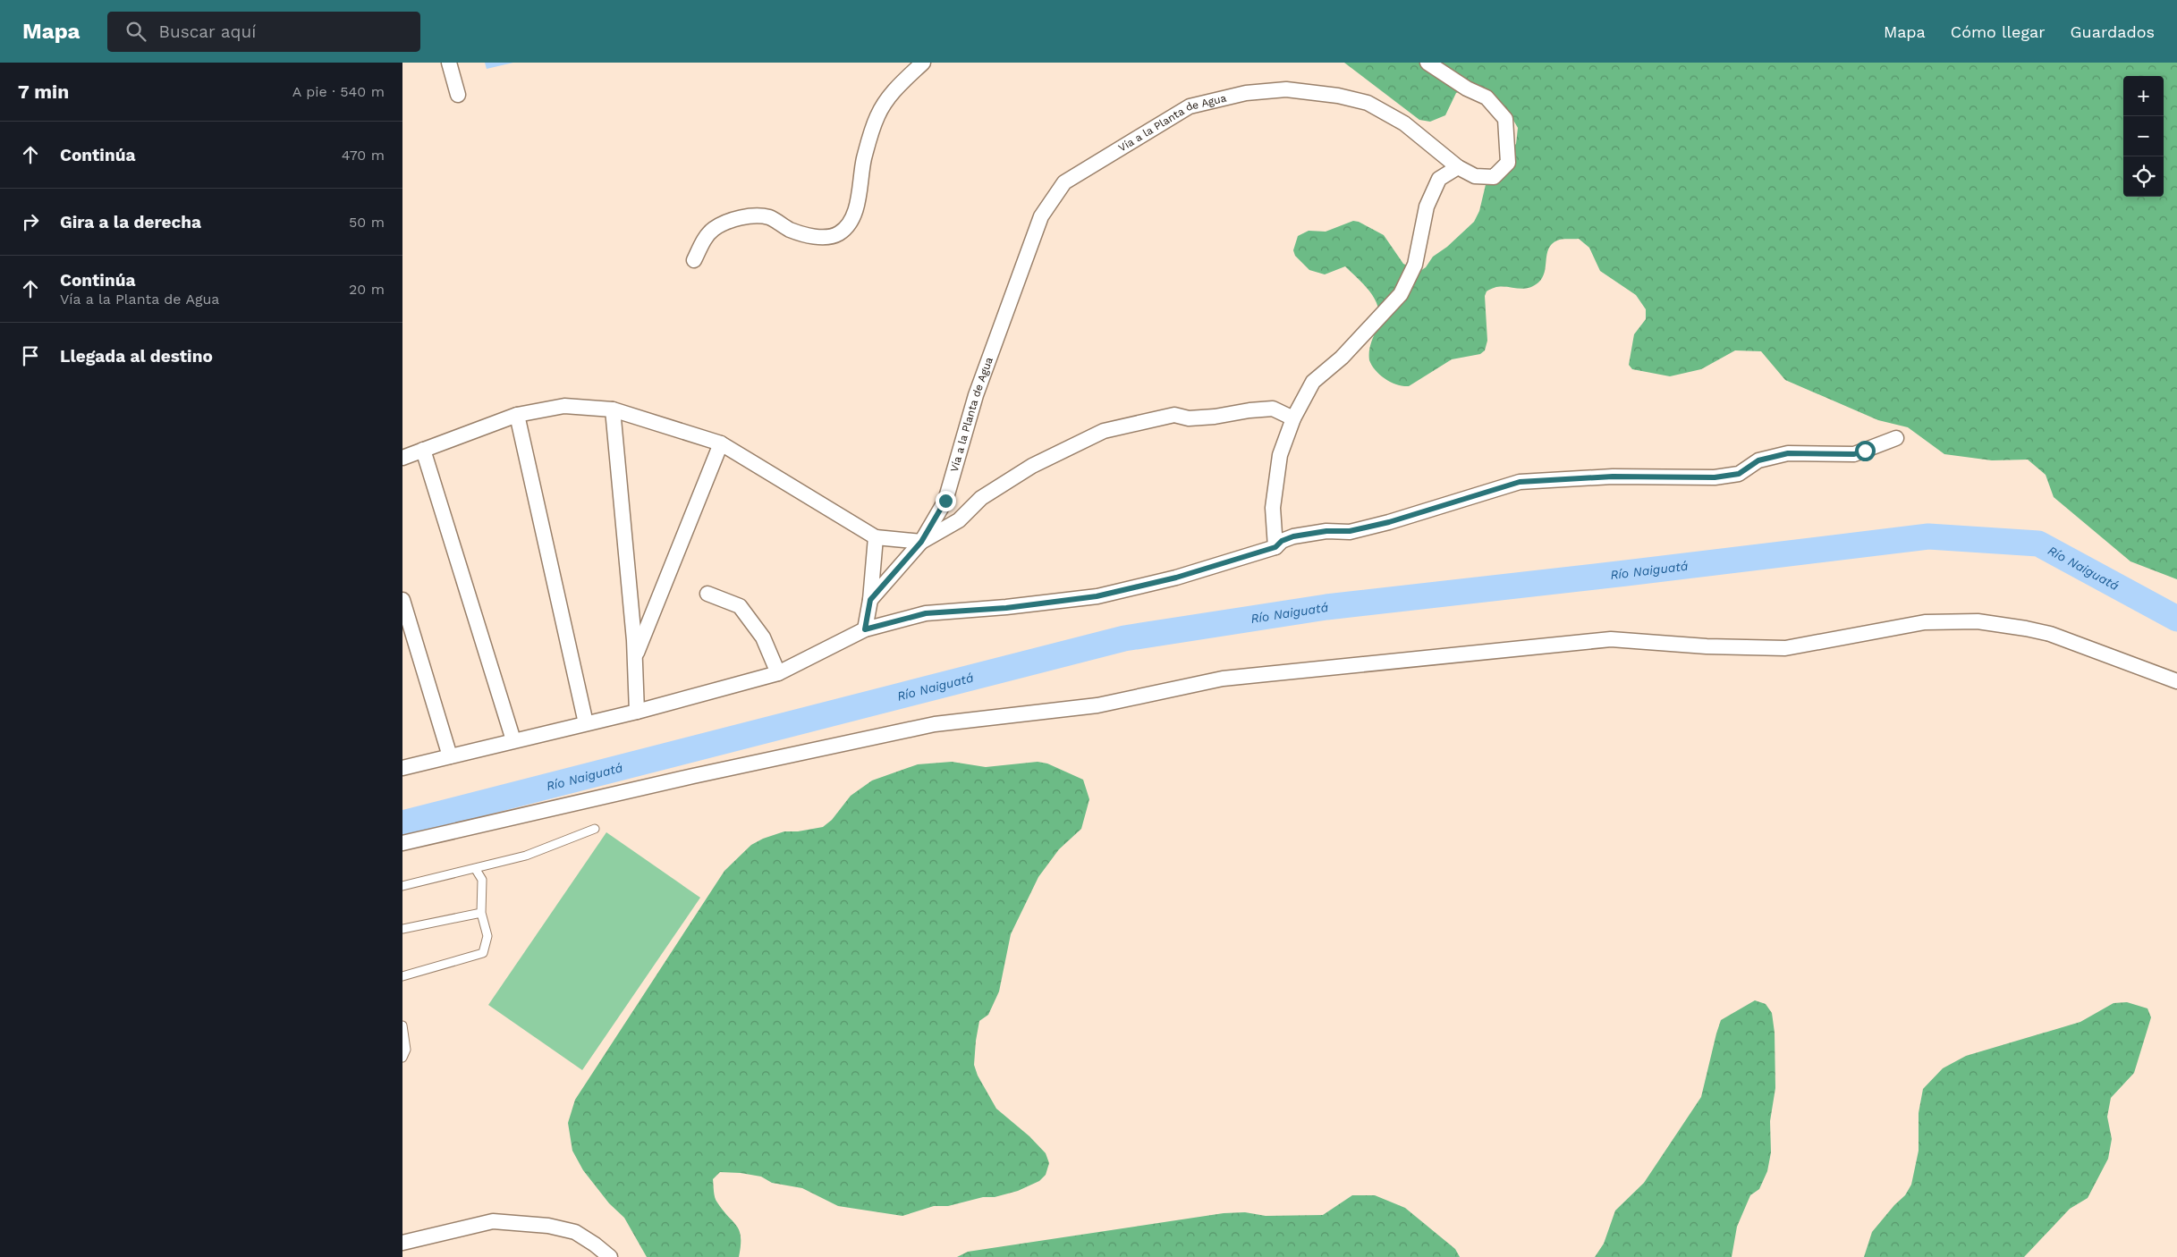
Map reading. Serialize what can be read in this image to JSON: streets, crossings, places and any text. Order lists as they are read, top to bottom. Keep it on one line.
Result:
{"streets":{"street":["Vía a la Planta de Agua"]},"water":["Río Naiguatá"],"page":{"header":"Mapa","search":"Buscar aquí","nav":["Mapa","Cómo llegar","Guardados"],"heading":["7 min","A pie · 540 m"],"map_buttons":["+","−"],"list":[["Continúa","470 m"],["Gira a la derecha","50 m"],["Continúa","Vía a la Planta de Agua","20 m"],"Llegada al destino"]}}
